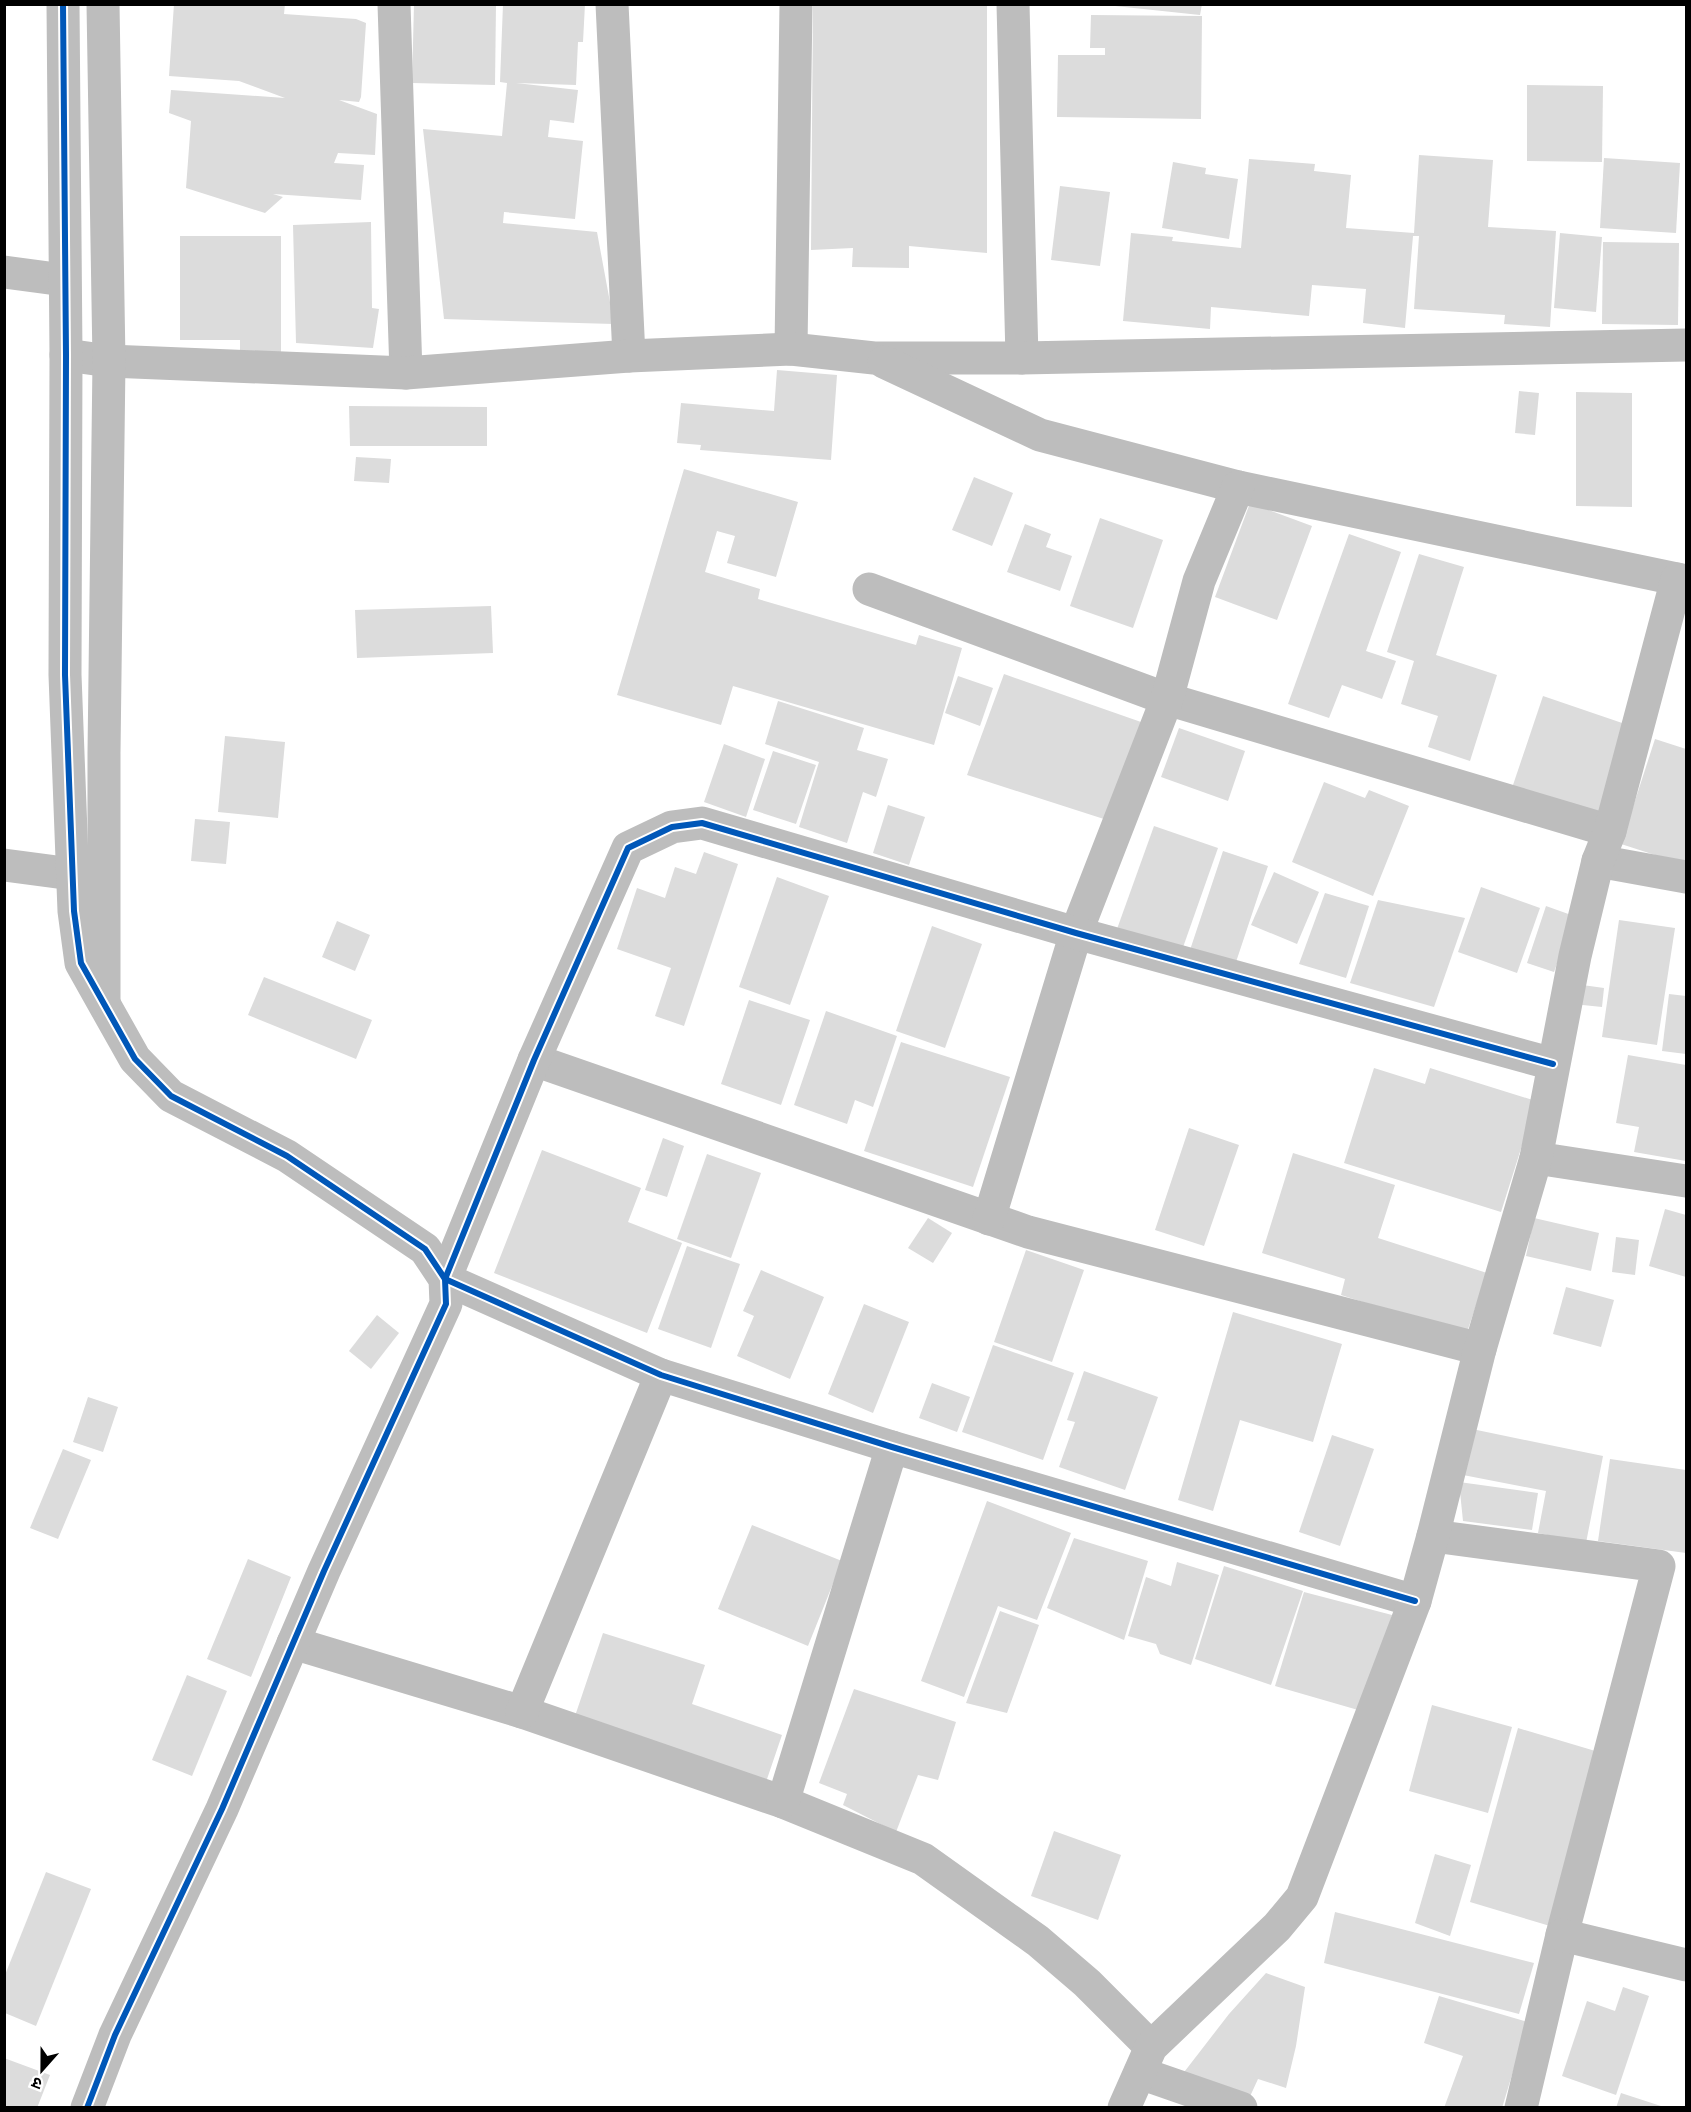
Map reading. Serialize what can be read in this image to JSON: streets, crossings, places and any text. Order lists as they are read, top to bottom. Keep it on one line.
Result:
{"north":"bottom"}
